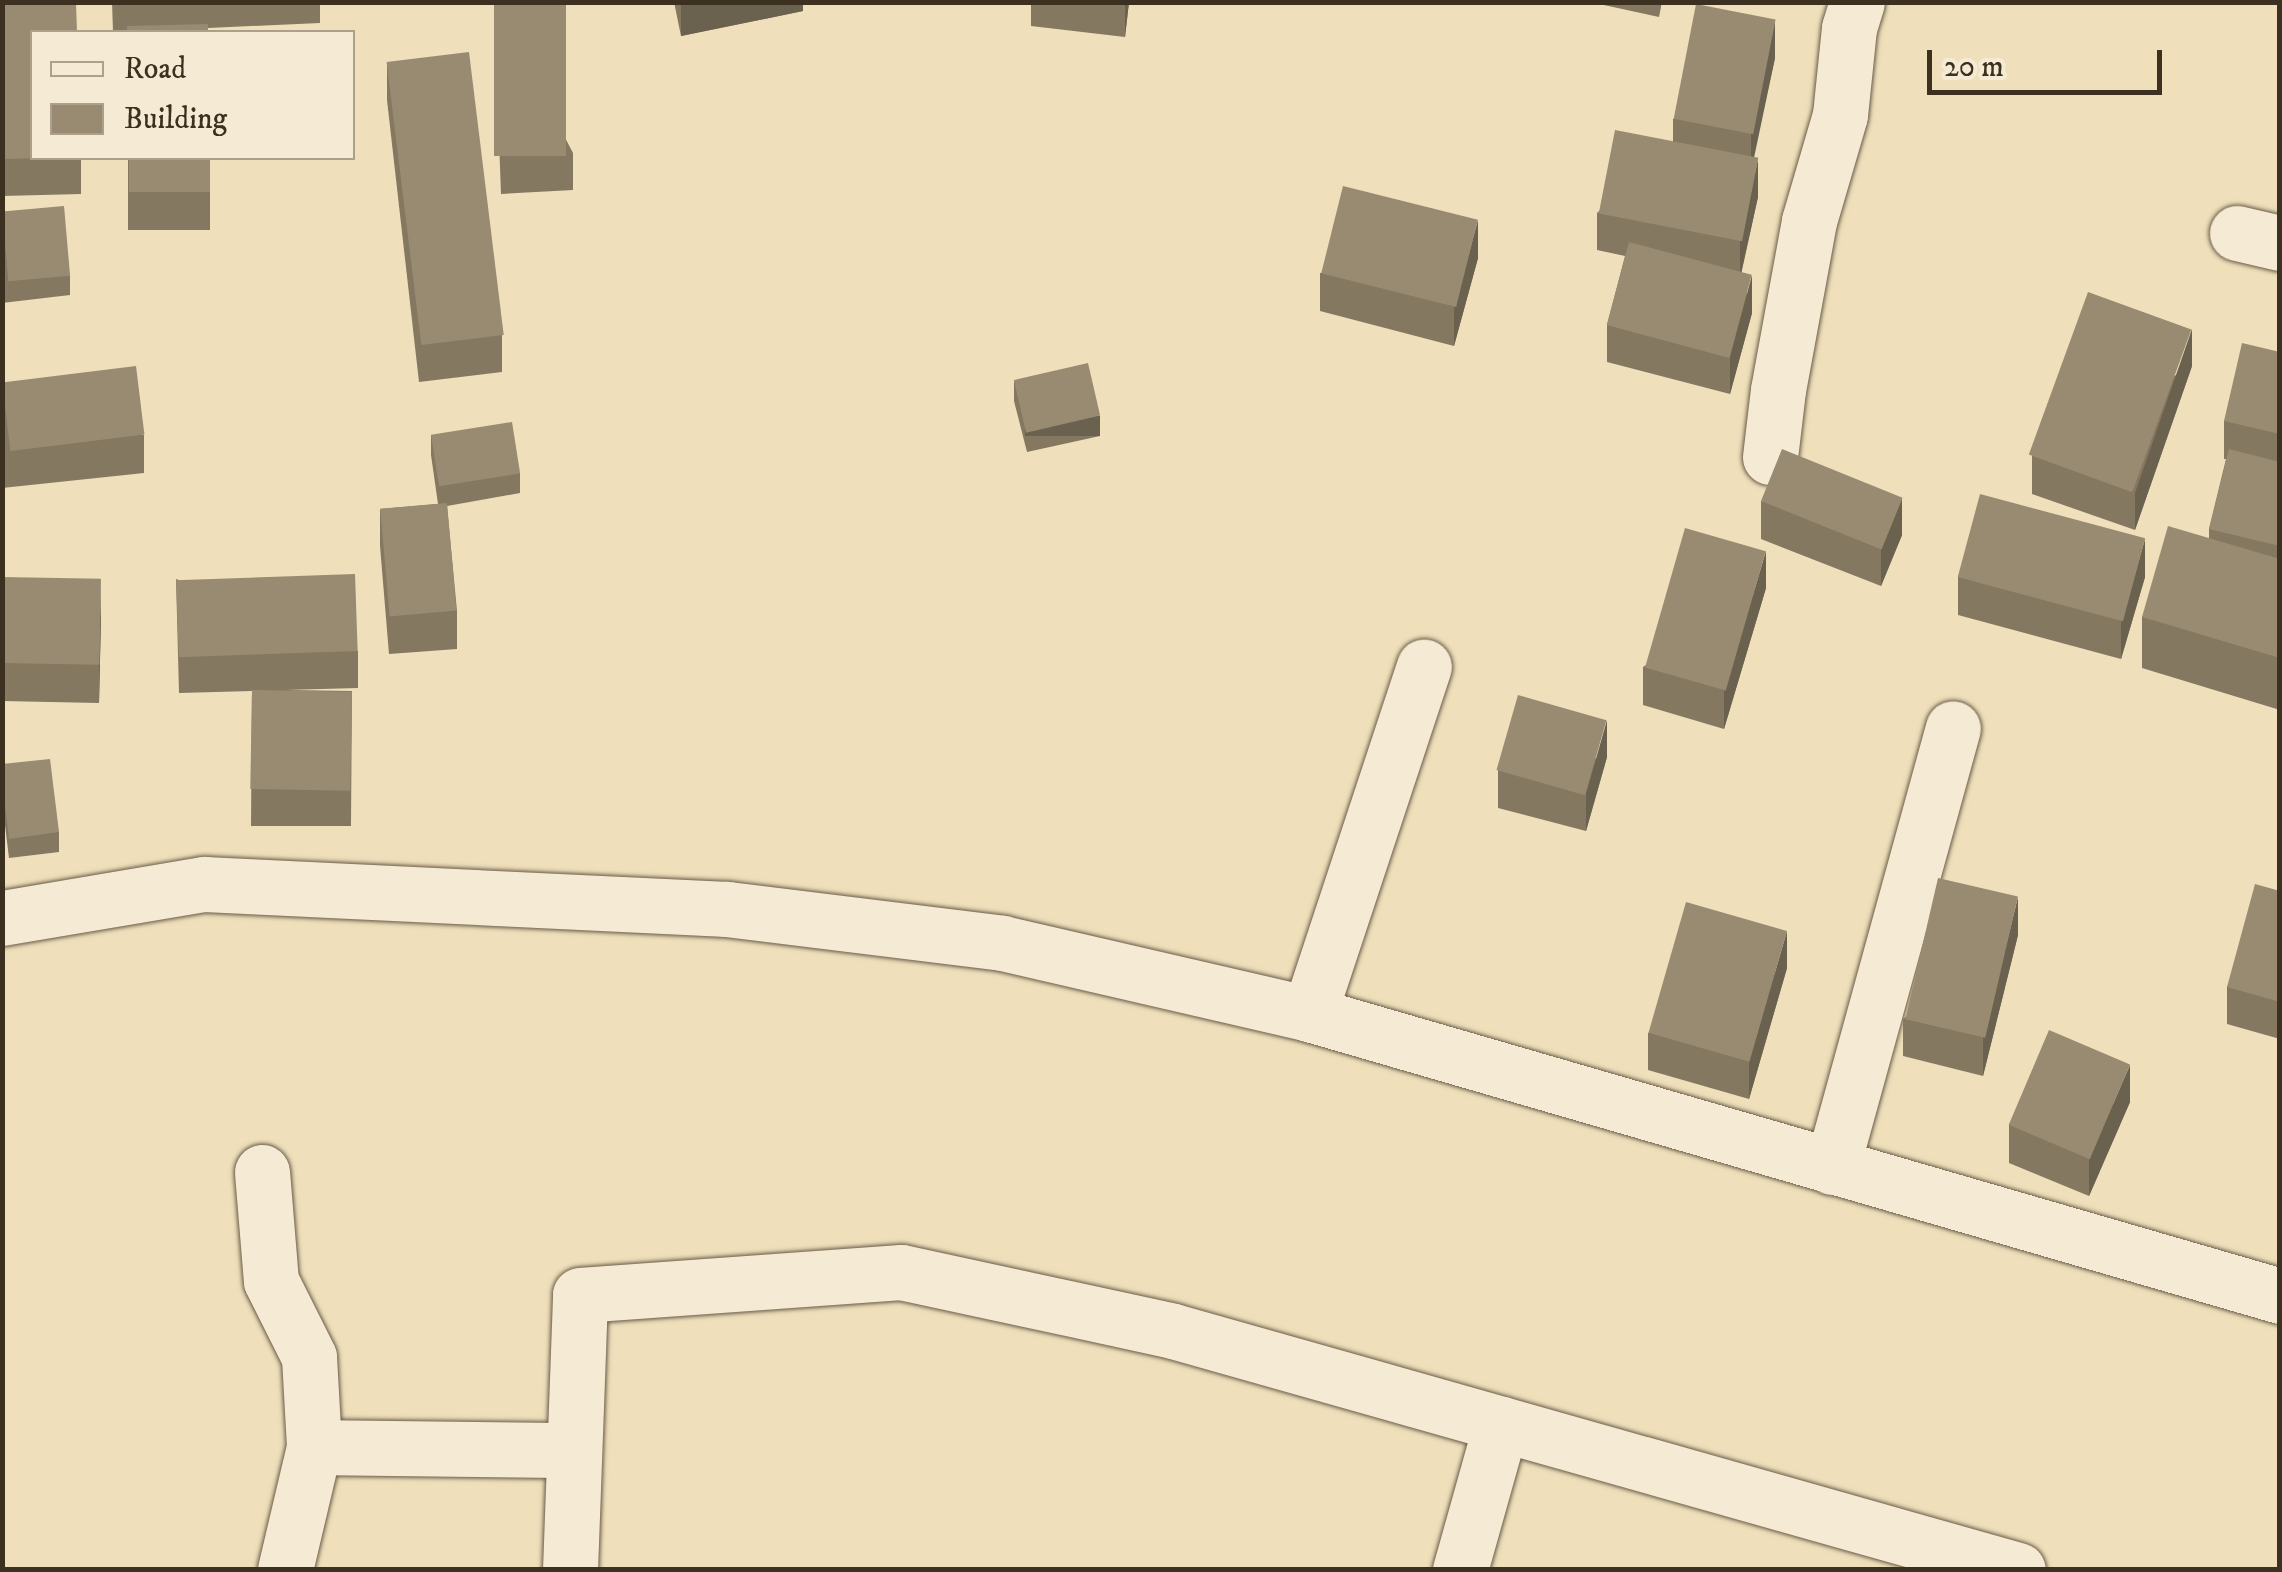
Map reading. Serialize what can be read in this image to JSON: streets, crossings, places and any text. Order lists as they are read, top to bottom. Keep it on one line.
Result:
{"legend":["Road","Building"],"scale_bar":"20 m"}
